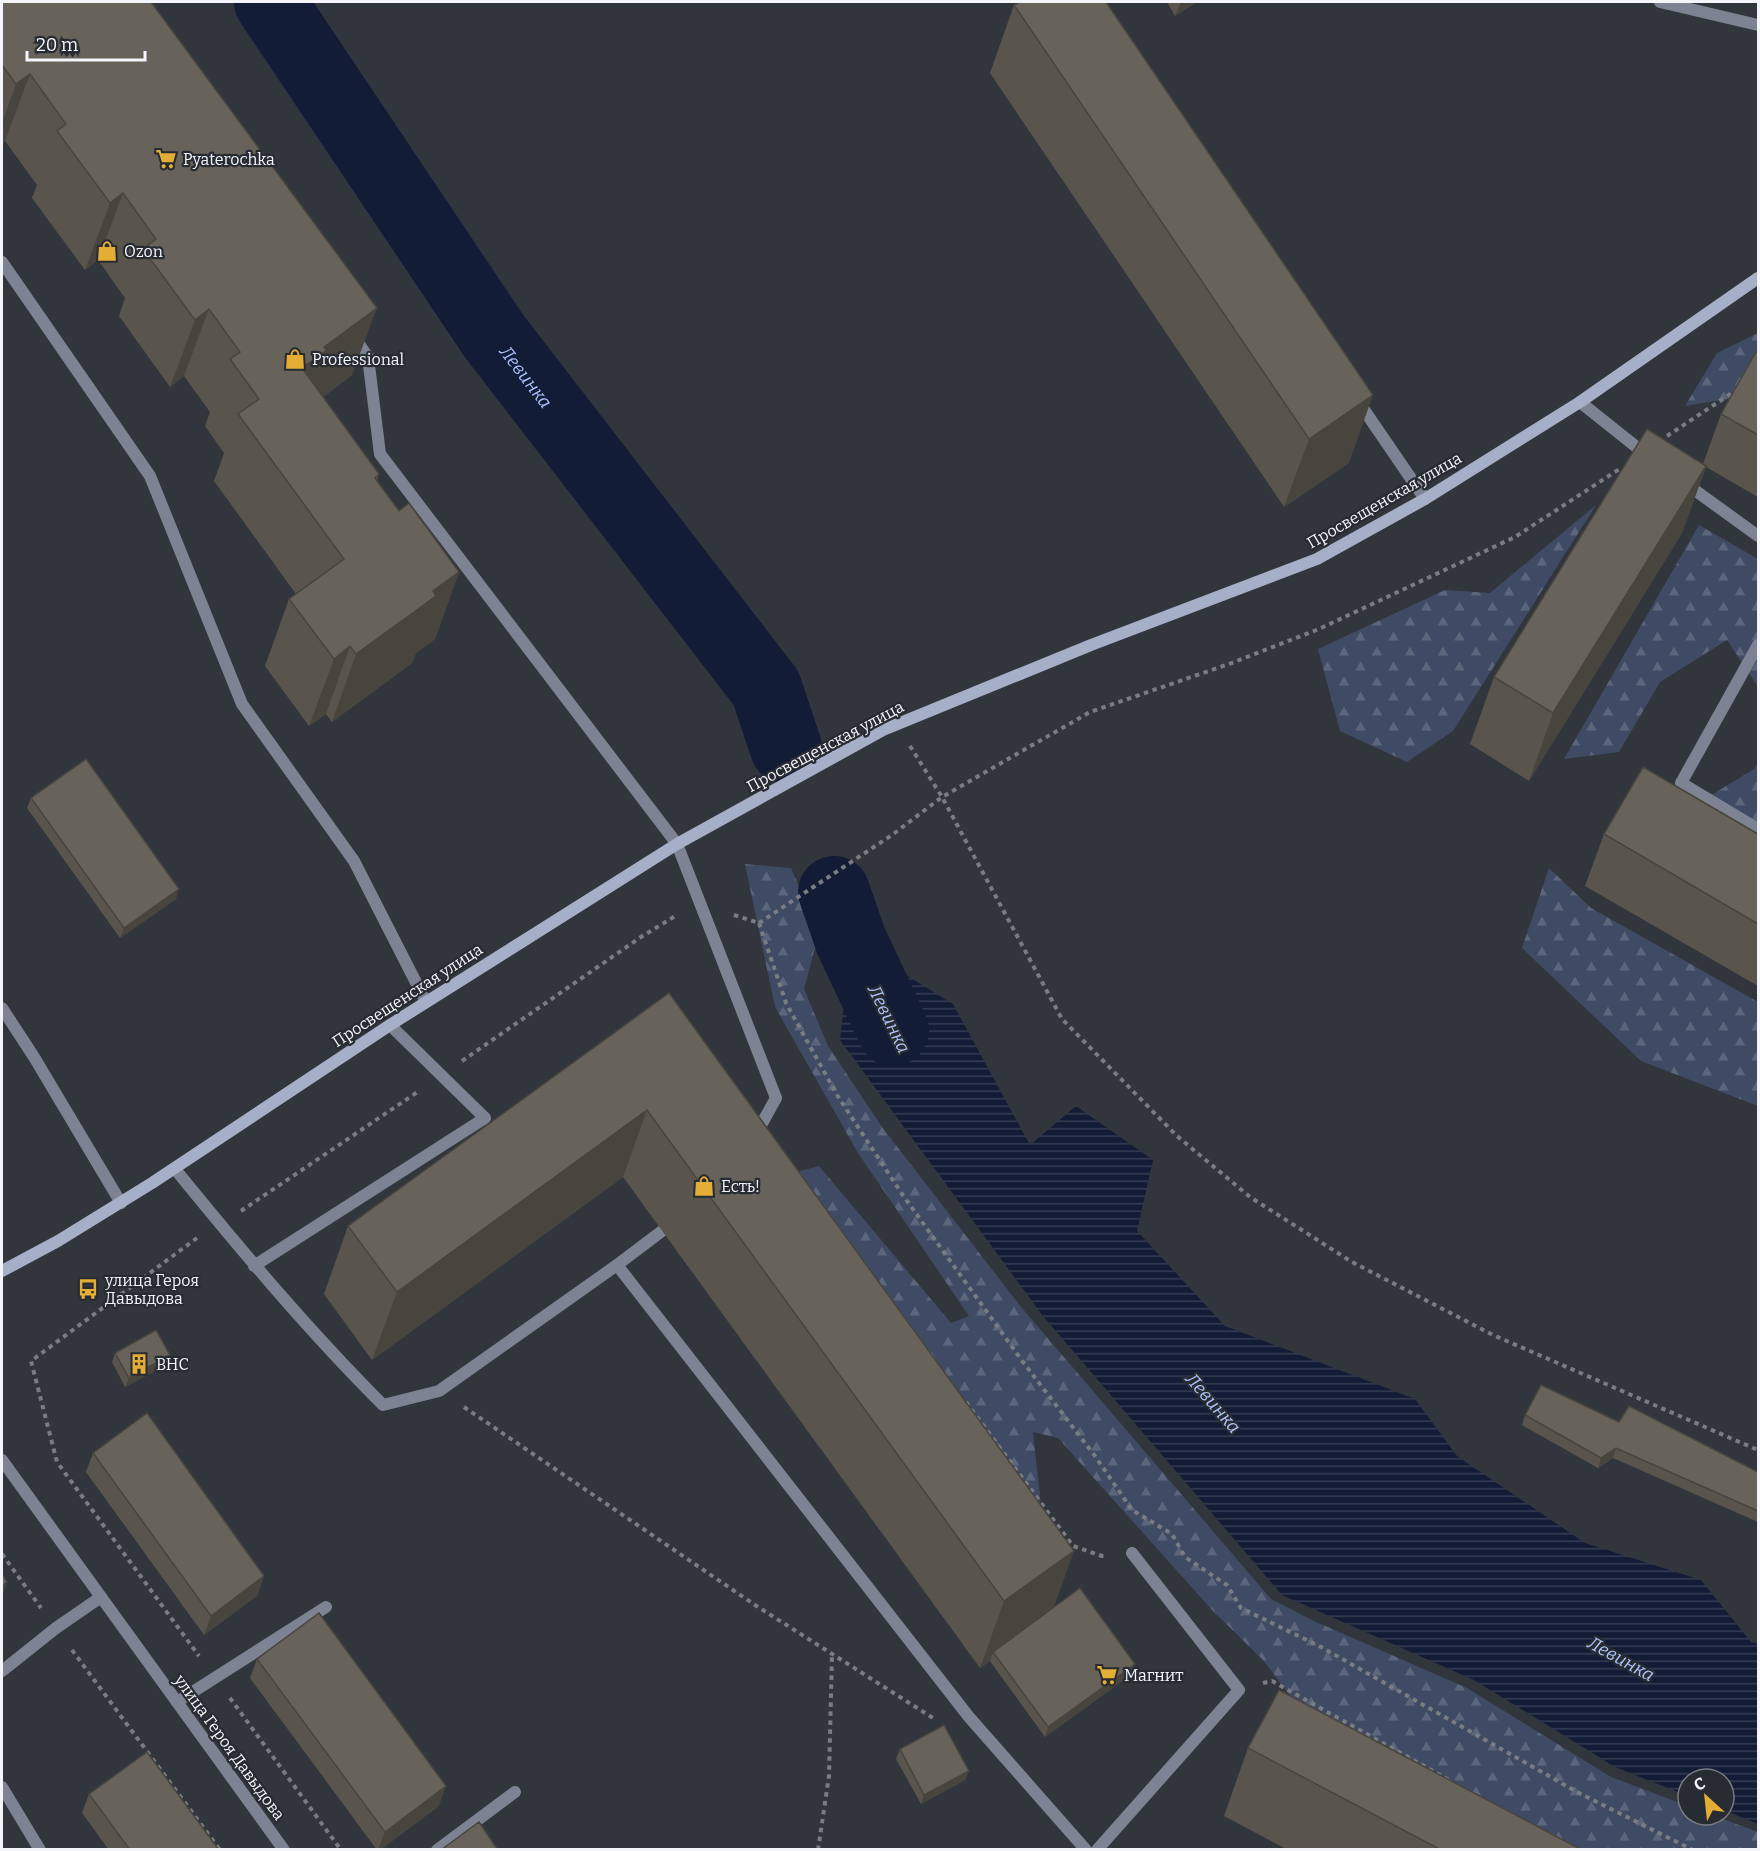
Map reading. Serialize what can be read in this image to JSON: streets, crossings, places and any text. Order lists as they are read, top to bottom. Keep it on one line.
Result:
{"streets":{"main road":["Просвещенская улица"],"street":["улица Героя Давыдова"]},"water":["Левинка"],"places":{"supermarket":["Pyaterochka","Магнит"],"shop":["Ozon","Professional","Есть!"],"bus stop":["улица Героя Давыдова"],"building":["ВНС"]},"scale_bar":"20 m","north":"top left"}
